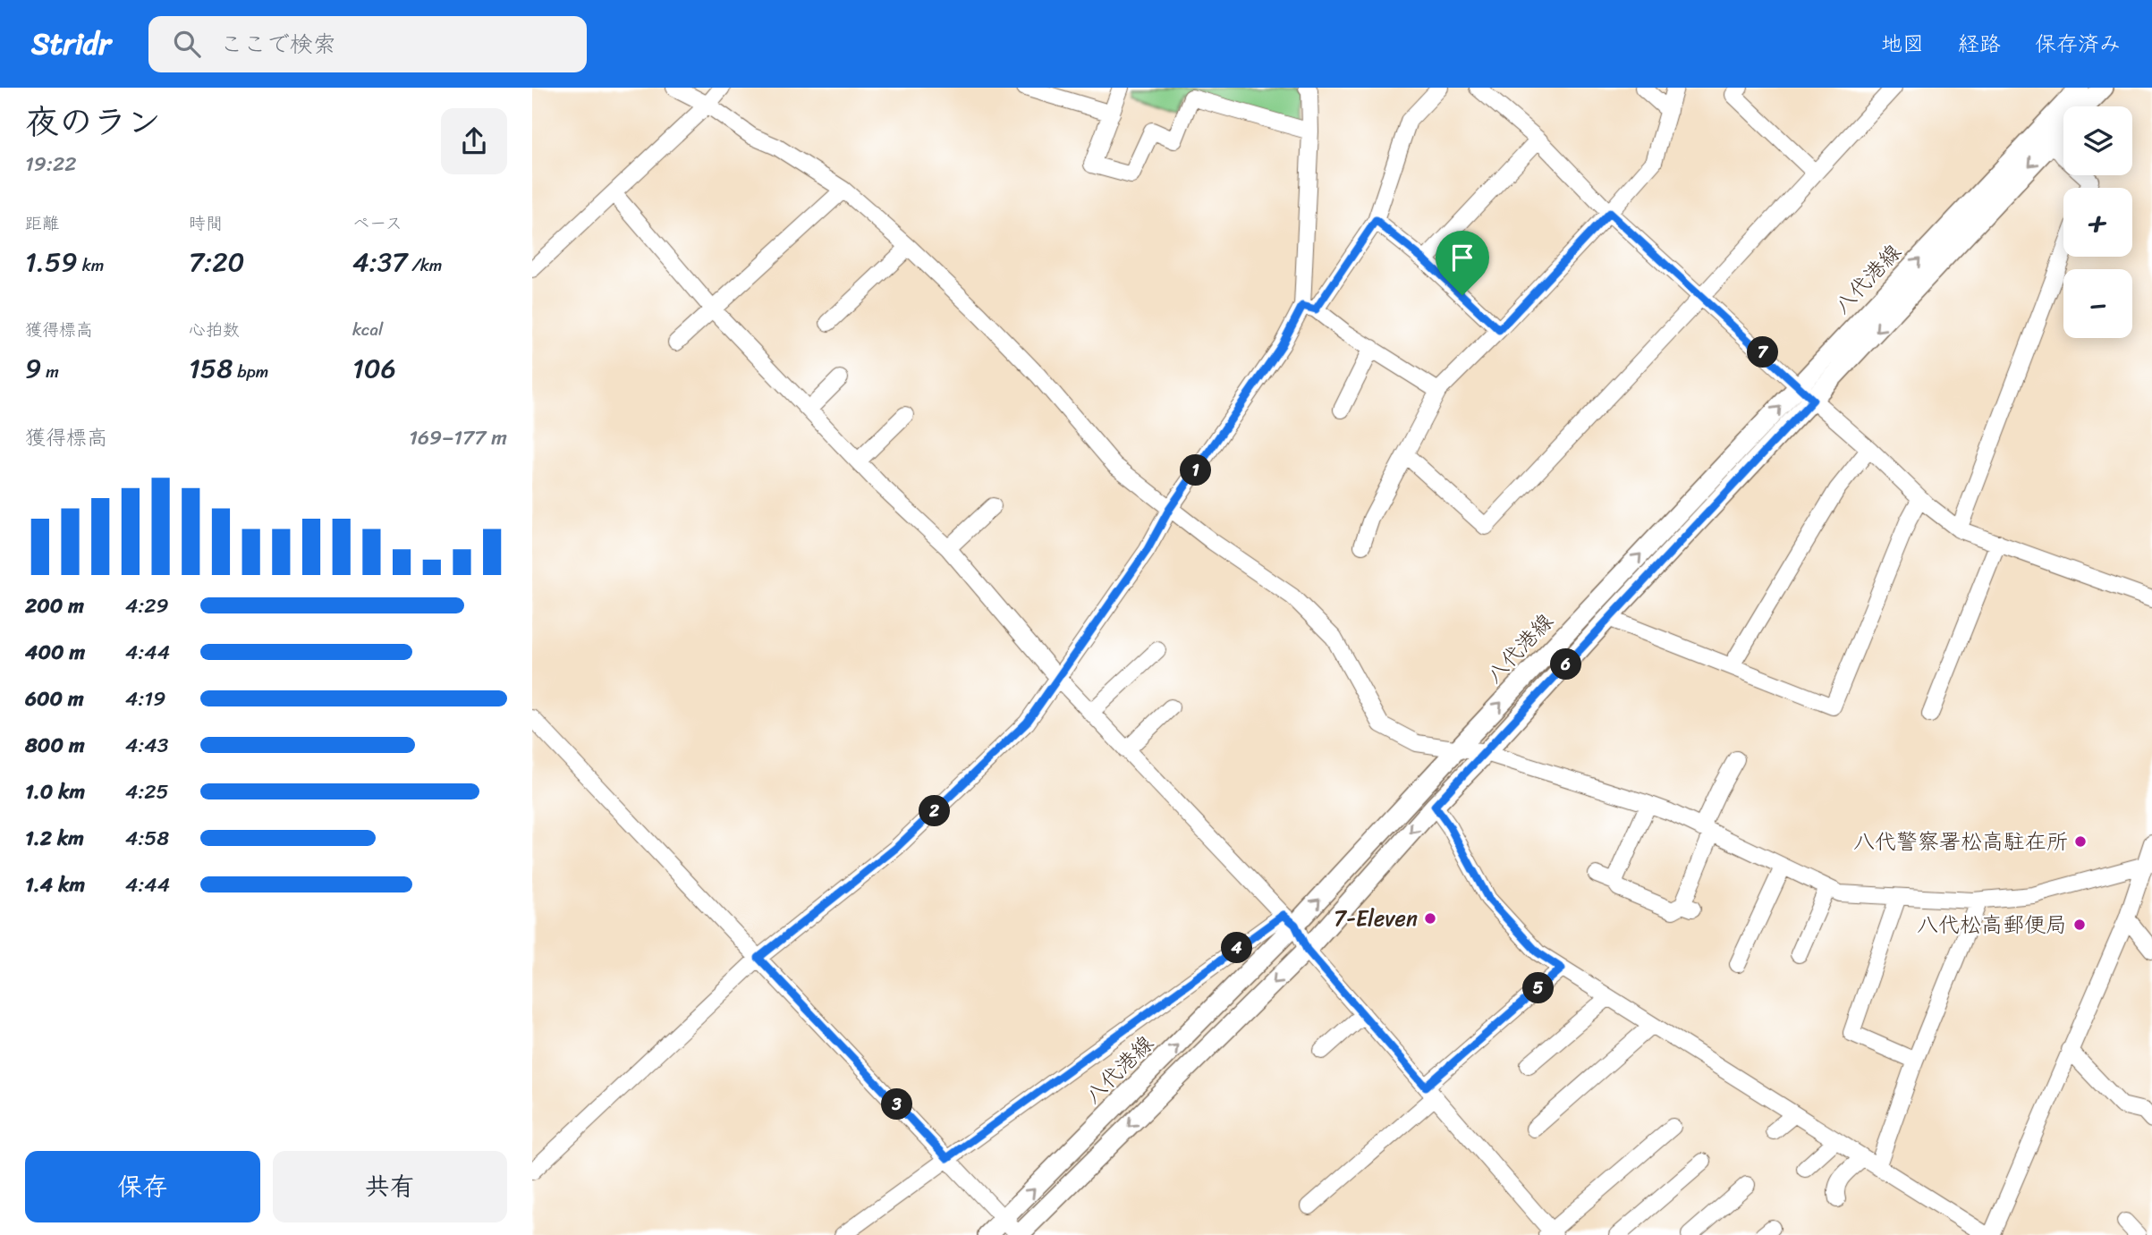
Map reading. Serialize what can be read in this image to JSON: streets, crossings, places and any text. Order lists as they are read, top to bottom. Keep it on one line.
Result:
{"streets":{"main road":["八代港線"]},"places":["八代警察署松高駐在所","7-Eleven","八代松高郵便局"],"page":{"header":"Stridr","search":"ここで検索","nav":["地図","経路","保存済み"],"heading":["夜のラン","19:22"],"map_buttons":["+","−"],"stats":[["距離","1.59 km"],["時間","7:20"],["ペース","4:37 /km"],["獲得標高","9 m"],["心拍数","158 bpm"],["kcal","106"]],"pins":["7","1","6","2","4","5","3"],"chart":["獲得標高","169–177 m"],"list":[{"name":"200 m","note":"4:29"},{"name":"400 m","note":"4:44"},{"name":"600 m","note":"4:19"},{"name":"800 m","note":"4:43"},{"name":"1.0 km","note":"4:25"},{"name":"1.2 km","note":"4:58"},{"name":"1.4 km","note":"4:44"}],"buttons":["保存","共有"]}}
